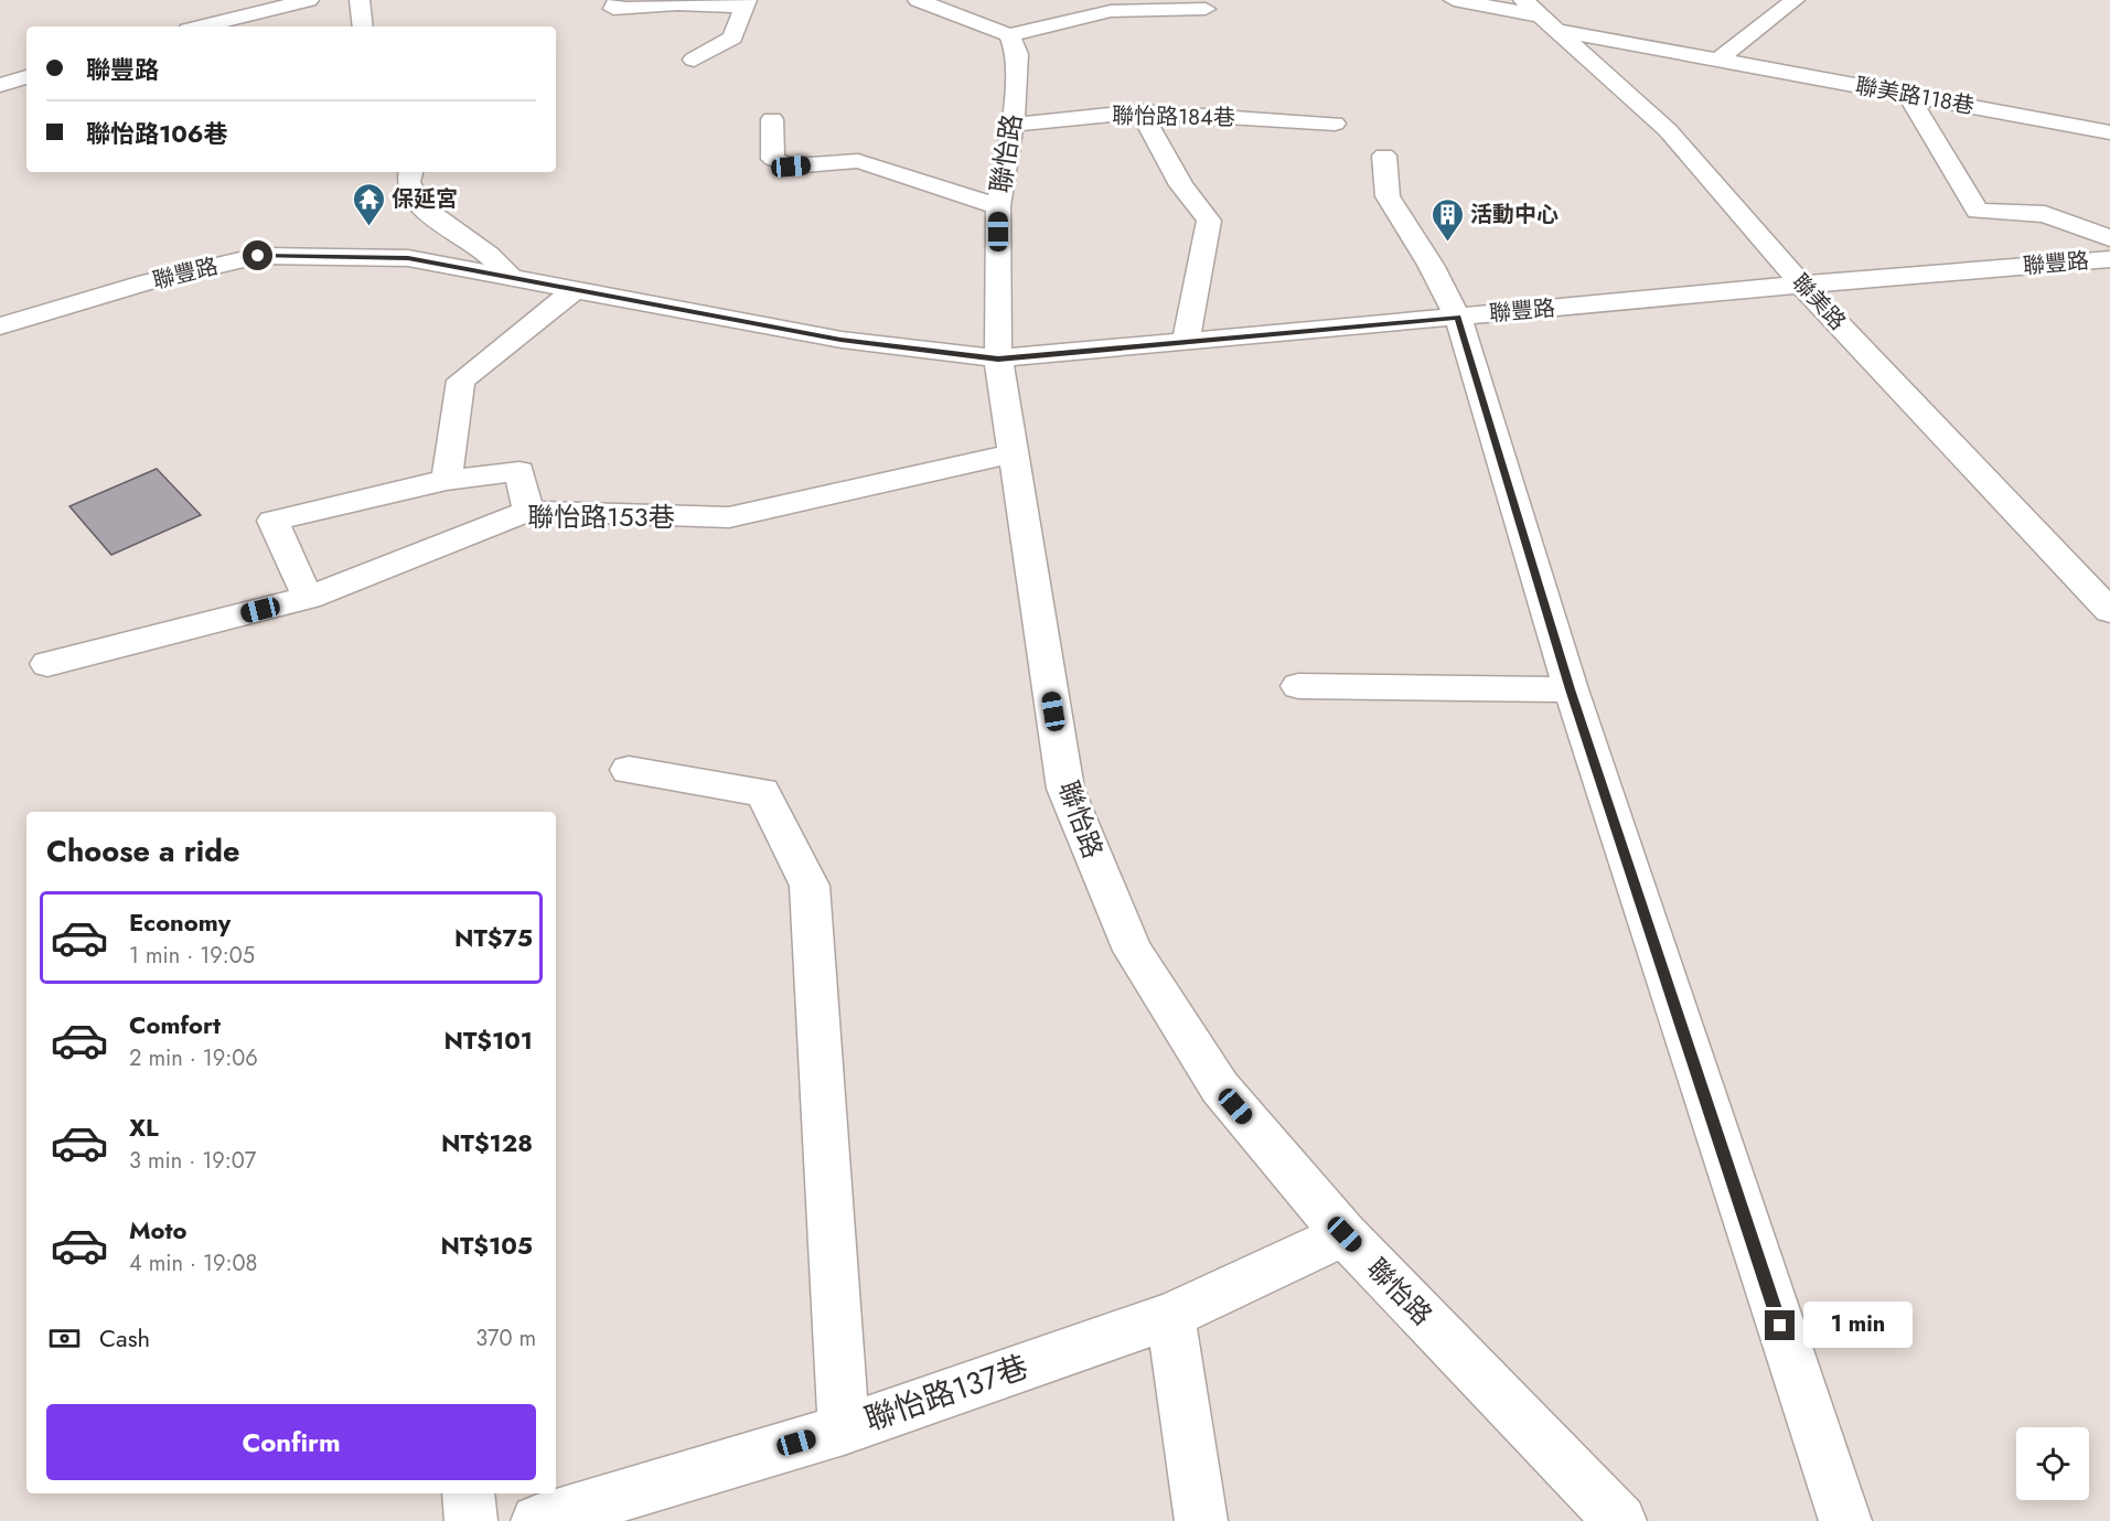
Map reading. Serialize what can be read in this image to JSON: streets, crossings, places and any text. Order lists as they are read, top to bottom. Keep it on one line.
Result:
{"streets":{"street":["聯美路118巷","聯怡路184巷","聯怡路","聯豐路","聯美路","聯怡路153巷","聯怡路137巷"]},"crossings":[["聯美路118巷","聯美路"],["聯怡路184巷","聯怡路"],["聯怡路","聯豐路"],["聯怡路","聯怡路153巷"],["聯怡路","聯怡路137巷"],["聯豐路","聯美路"]],"places":{"temple":["保延宮"],"building":["活動中心"]},"page":{"banner":["聯豐路","聯怡路106巷"],"heading":"Choose a ride","list":[{"name":"Economy","note":"1 min · 19:05","value":"NT$75"},{"name":"Comfort","note":"2 min · 19:06","value":"NT$101"},{"name":"XL","note":"3 min · 19:07","value":"NT$128"},{"name":"Moto","note":"4 min · 19:08","value":"NT$105"}],"bubble":"1 min","pay":["Cash","370 m"],"buttons":"Confirm"}}
